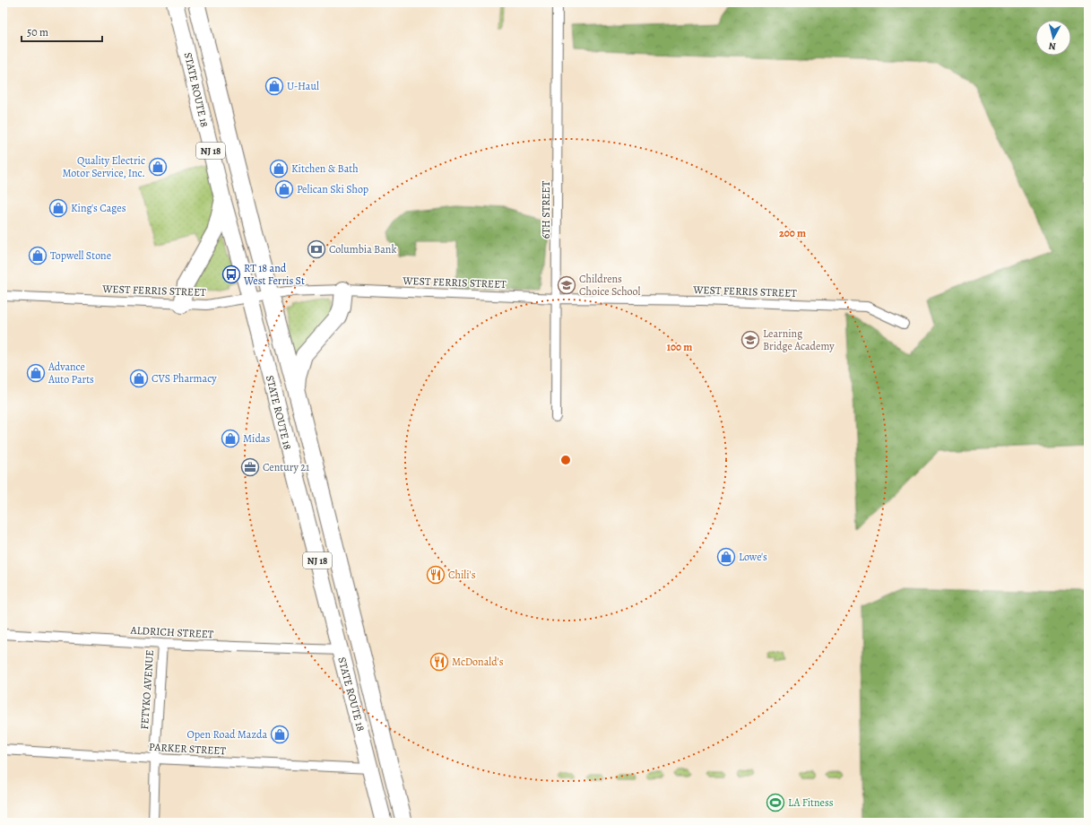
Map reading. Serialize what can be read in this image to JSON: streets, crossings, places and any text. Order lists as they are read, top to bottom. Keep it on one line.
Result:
{"streets":{"highway":["STATE ROUTE 18","NJ 18"],"street":["6TH STREET","WEST FERRIS STREET","ALDRICH STREET","FETYKO AVENUE","PARKER STREET"]},"crossings":[["STATE ROUTE 18","WEST FERRIS STREET"],["STATE ROUTE 18","ALDRICH STREET"],["STATE ROUTE 18","PARKER STREET"],["6TH STREET","WEST FERRIS STREET"],["ALDRICH STREET","FETYKO AVENUE"],["FETYKO AVENUE","PARKER STREET"]],"places":{"shop":["U-Haul","Quality Electric Motor Service, Inc.","Kitchen & Bath","Pelican Ski Shop","King's Cages","Topwell Stone","Advance Auto Parts","CVS Pharmacy","Midas","Lowe's","Open Road Mazda"],"bank":["Columbia Bank"],"bus stop":["RT 18 and West Ferris St"],"school or university":["Childrens Choice School","Learning Bridge Academy"],"office":["Century 21"],"restaurant":["Chili's","McDonald's"],"sports":["LA Fitness"]},"scale_bar":"50 m","north":"bottom","rings":["200 m","100 m"]}
